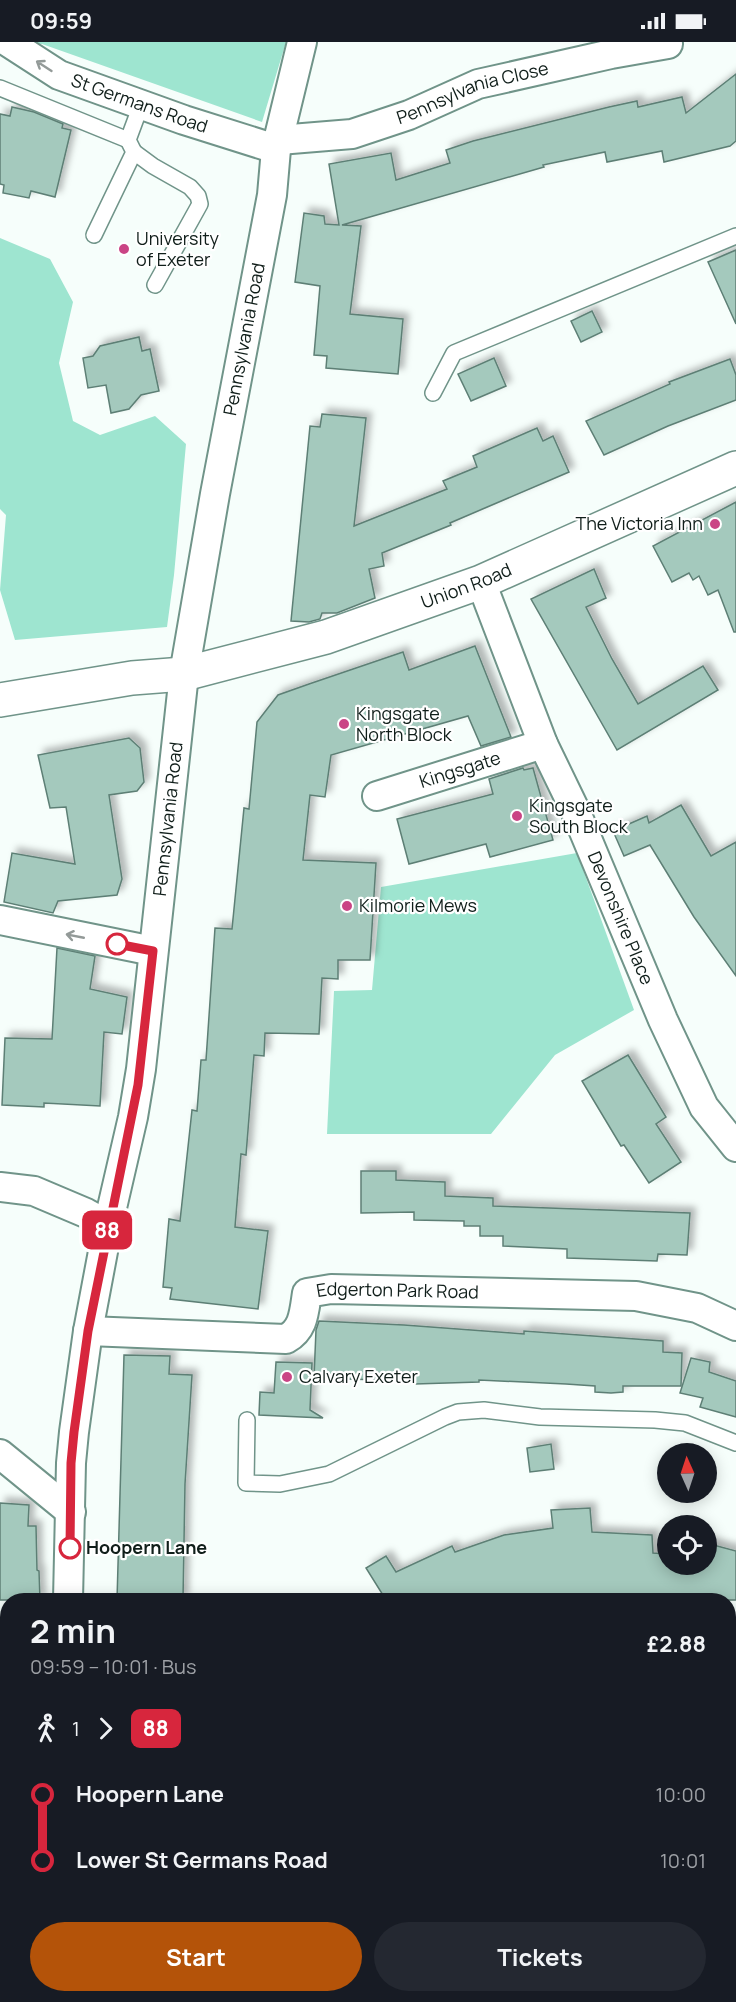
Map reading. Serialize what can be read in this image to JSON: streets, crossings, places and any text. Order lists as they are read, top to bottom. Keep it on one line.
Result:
{"streets":{"street":["Pennsylvania Close","St Germans Road","Pennsylvania Road","Union Road","Kingsgate","Devonshire Place","Edgerton Park Road"]},"crossings":[["Pennsylvania Close","St Germans Road"],["Pennsylvania Close","Pennsylvania Road"],["St Germans Road","Pennsylvania Road"],["Pennsylvania Road","Union Road"],["Pennsylvania Road","Edgerton Park Road"],["Union Road","Devonshire Place"],["Kingsgate","Devonshire Place"]],"one_way":["St Germans Road"],"places":["University of Exeter","The Victoria Inn","Kingsgate North Block","Kingsgate South Block","Kilmorie Mews","Calvary Exeter","Hoopern Lane"],"lines":["bus line 88"],"north":"top","page":{"status":"09:59","on_map":"88","heading":["2 min","09:59 – 10:01 · Bus","£2.88"],"legs":["1","88"],"list":[{"name":"Hoopern Lane","value":"10:00"},{"name":"Lower St Germans Road","value":"10:01"}],"buttons":["Start","Tickets"]}}
